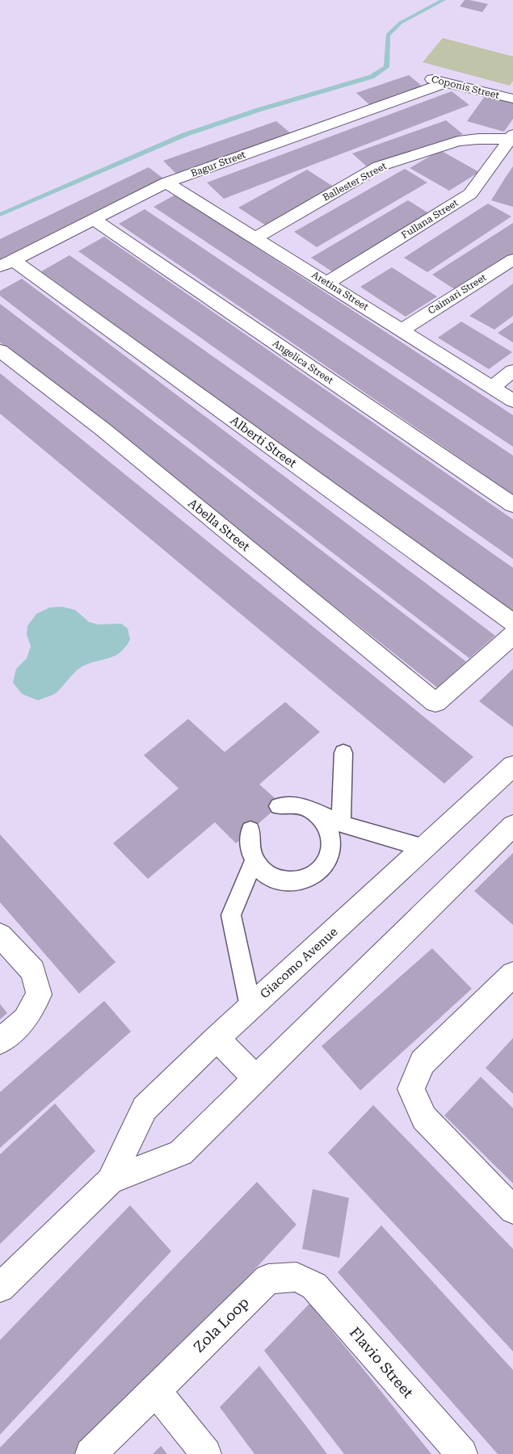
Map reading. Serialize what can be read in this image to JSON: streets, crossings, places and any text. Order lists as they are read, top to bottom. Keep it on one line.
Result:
{"streets":{"street":["Coponis Street","Bagur Street","Ballester Street","Fullana Street","Aretina Street","Caimari Street","Angelica Street","Alberti Street","Abella Street","Giacomo Avenue","Zola Loop","Flavio Street"]},"crossings":[["Coponis Street","Bagur Street"],["Bagur Street","Aretina Street"],["Bagur Street","Angelica Street"],["Bagur Street","Alberti Street"],["Ballester Street","Fullana Street"],["Ballester Street","Aretina Street"],["Fullana Street","Aretina Street"],["Aretina Street","Caimari Street"],["Zola Loop","Flavio Street"]]}
